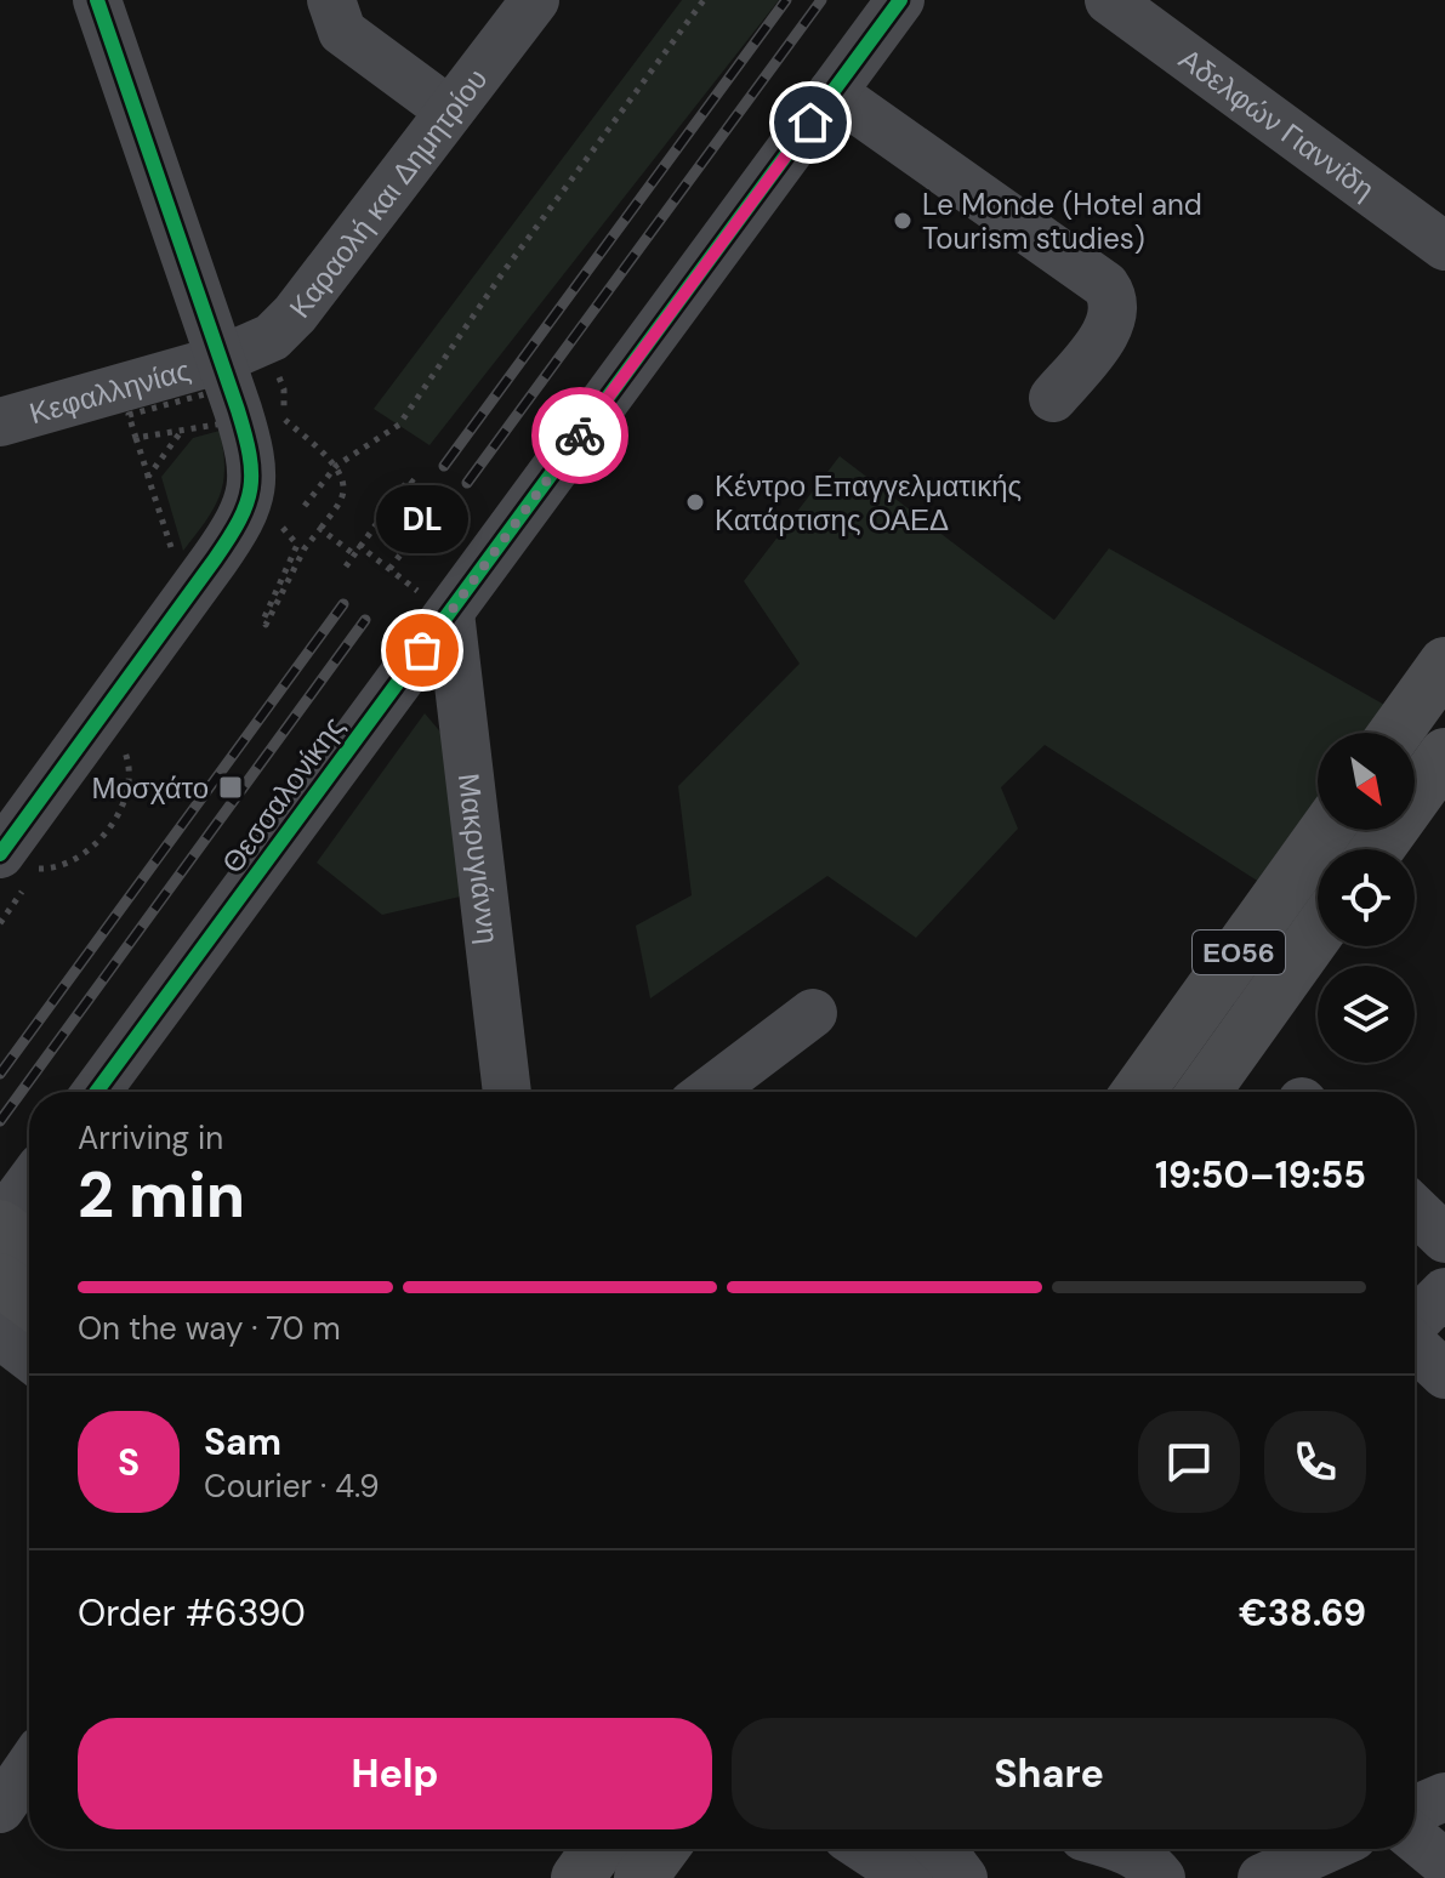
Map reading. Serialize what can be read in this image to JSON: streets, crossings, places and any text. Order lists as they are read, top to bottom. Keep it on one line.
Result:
{"streets":{"main road":["ΕΟ56"],"street":["Αδελφών Γιαννίδη","Καραολή και Δημητρίου","Κεφαλληνίας","Θεσσαλονίκης","Μακρυγιάννη"]},"crossings":[["Καραολή και Δημητρίου","Κεφαλληνίας"],["Θεσσαλονίκης","Μακρυγιάννη"]],"places":{"other":["Le Monde (Hotel and Tourism studies)","Κέντρο Επαγγελματικής Κατάρτισης ΟΑΕΔ","DL"],"transit":["Μοσχάτο"]},"north":"bottom right","page":{"bubble":"DL","heading":["2 min","Arriving in","19:50–19:55"],"panel":["Sam","Courier · 4.9","Order #6390","€38.69"],"bar":"On the way · 70 m","round":"S","buttons":["Help","Share"]}}
